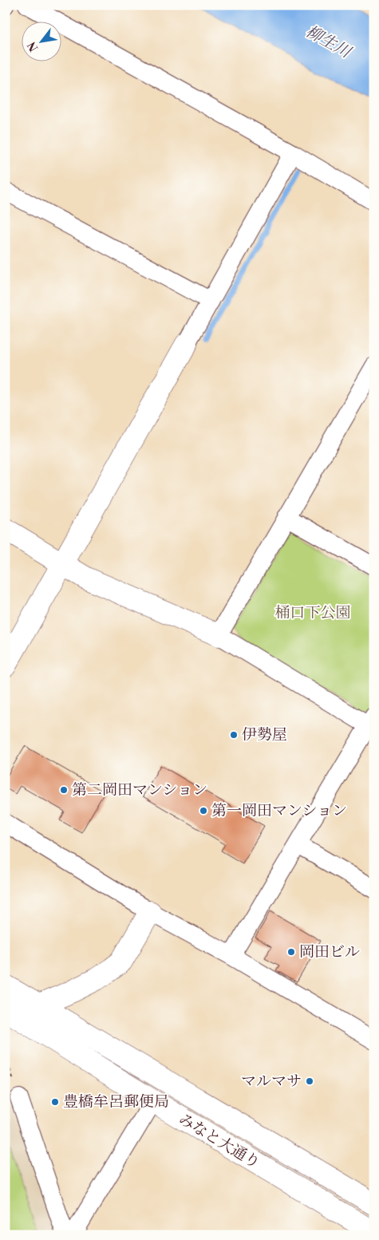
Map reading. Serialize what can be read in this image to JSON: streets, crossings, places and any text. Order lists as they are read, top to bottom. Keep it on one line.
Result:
{"streets":{"main road":["みなと大通り"]},"water":["柳生川"],"parks":["桶口下公園"],"places":["伊勢屋","第二岡田マンション","第一岡田マンション","岡田ビル","マルマサ","豊橋牟呂郵便局"],"north":"bottom left"}
